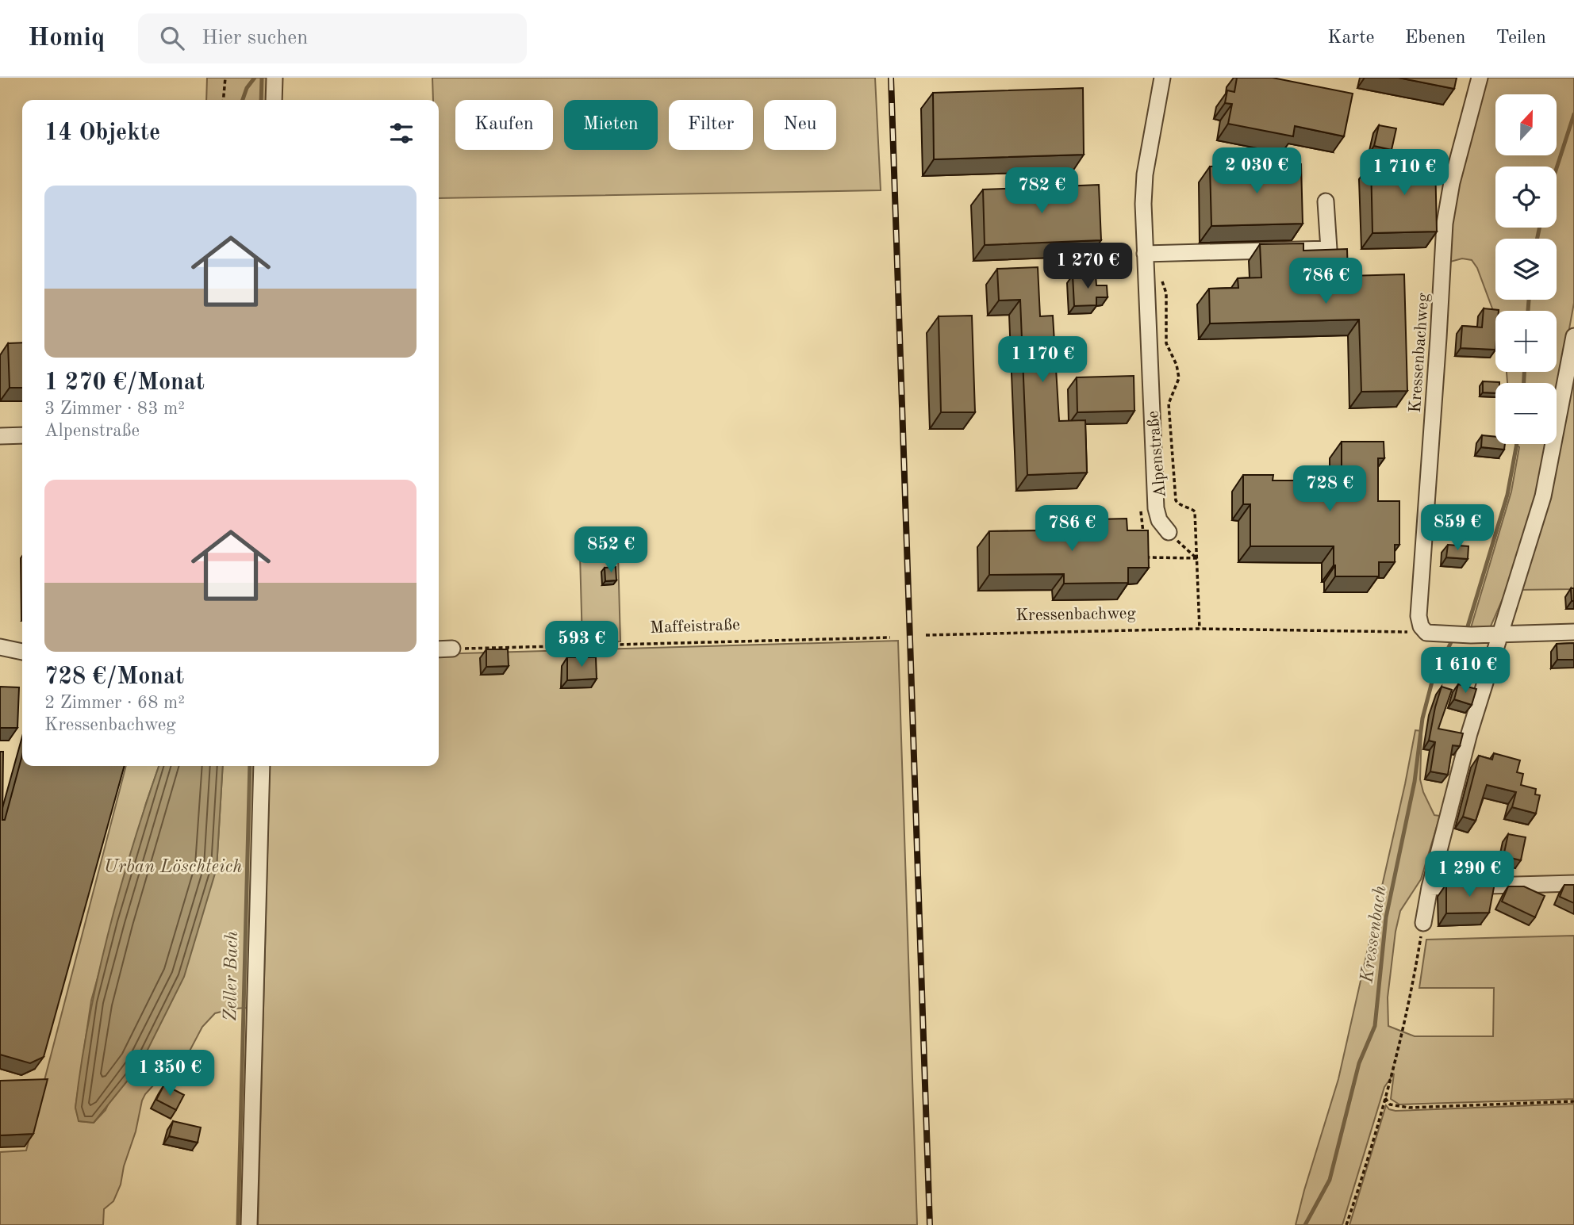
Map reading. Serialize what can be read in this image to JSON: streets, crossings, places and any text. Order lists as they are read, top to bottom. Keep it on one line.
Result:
{"streets":{"street":["Kressenbachweg","Alpenstraße"],"path":["Maffeistraße"]},"crossings":[["Kressenbachweg","Alpenstraße"]],"water":["Urban Löschteich","Kressenbach","Zeller Bach"],"north":"top","page":{"header":"Homiq","search":"Hier suchen","nav":["Karte","Ebenen","Teilen"],"map_buttons":["+","−"],"chip":["Kaufen","Mieten","Filter","Neu"],"heading":"14 Objekte","price":["2 030 €","1 710 €","782 €","1 270 €","786 €","1 170 €","728 €","859 €","786 €","852 €","593 €","1 610 €","1 290 €","1 350 €"],"list":[{"name":"1 270 €/Monat","note":"3 Zimmer · 83 m² · Alpenstraße"},{"name":"728 €/Monat","note":"2 Zimmer · 68 m² · Kressenbachweg"}]}}
